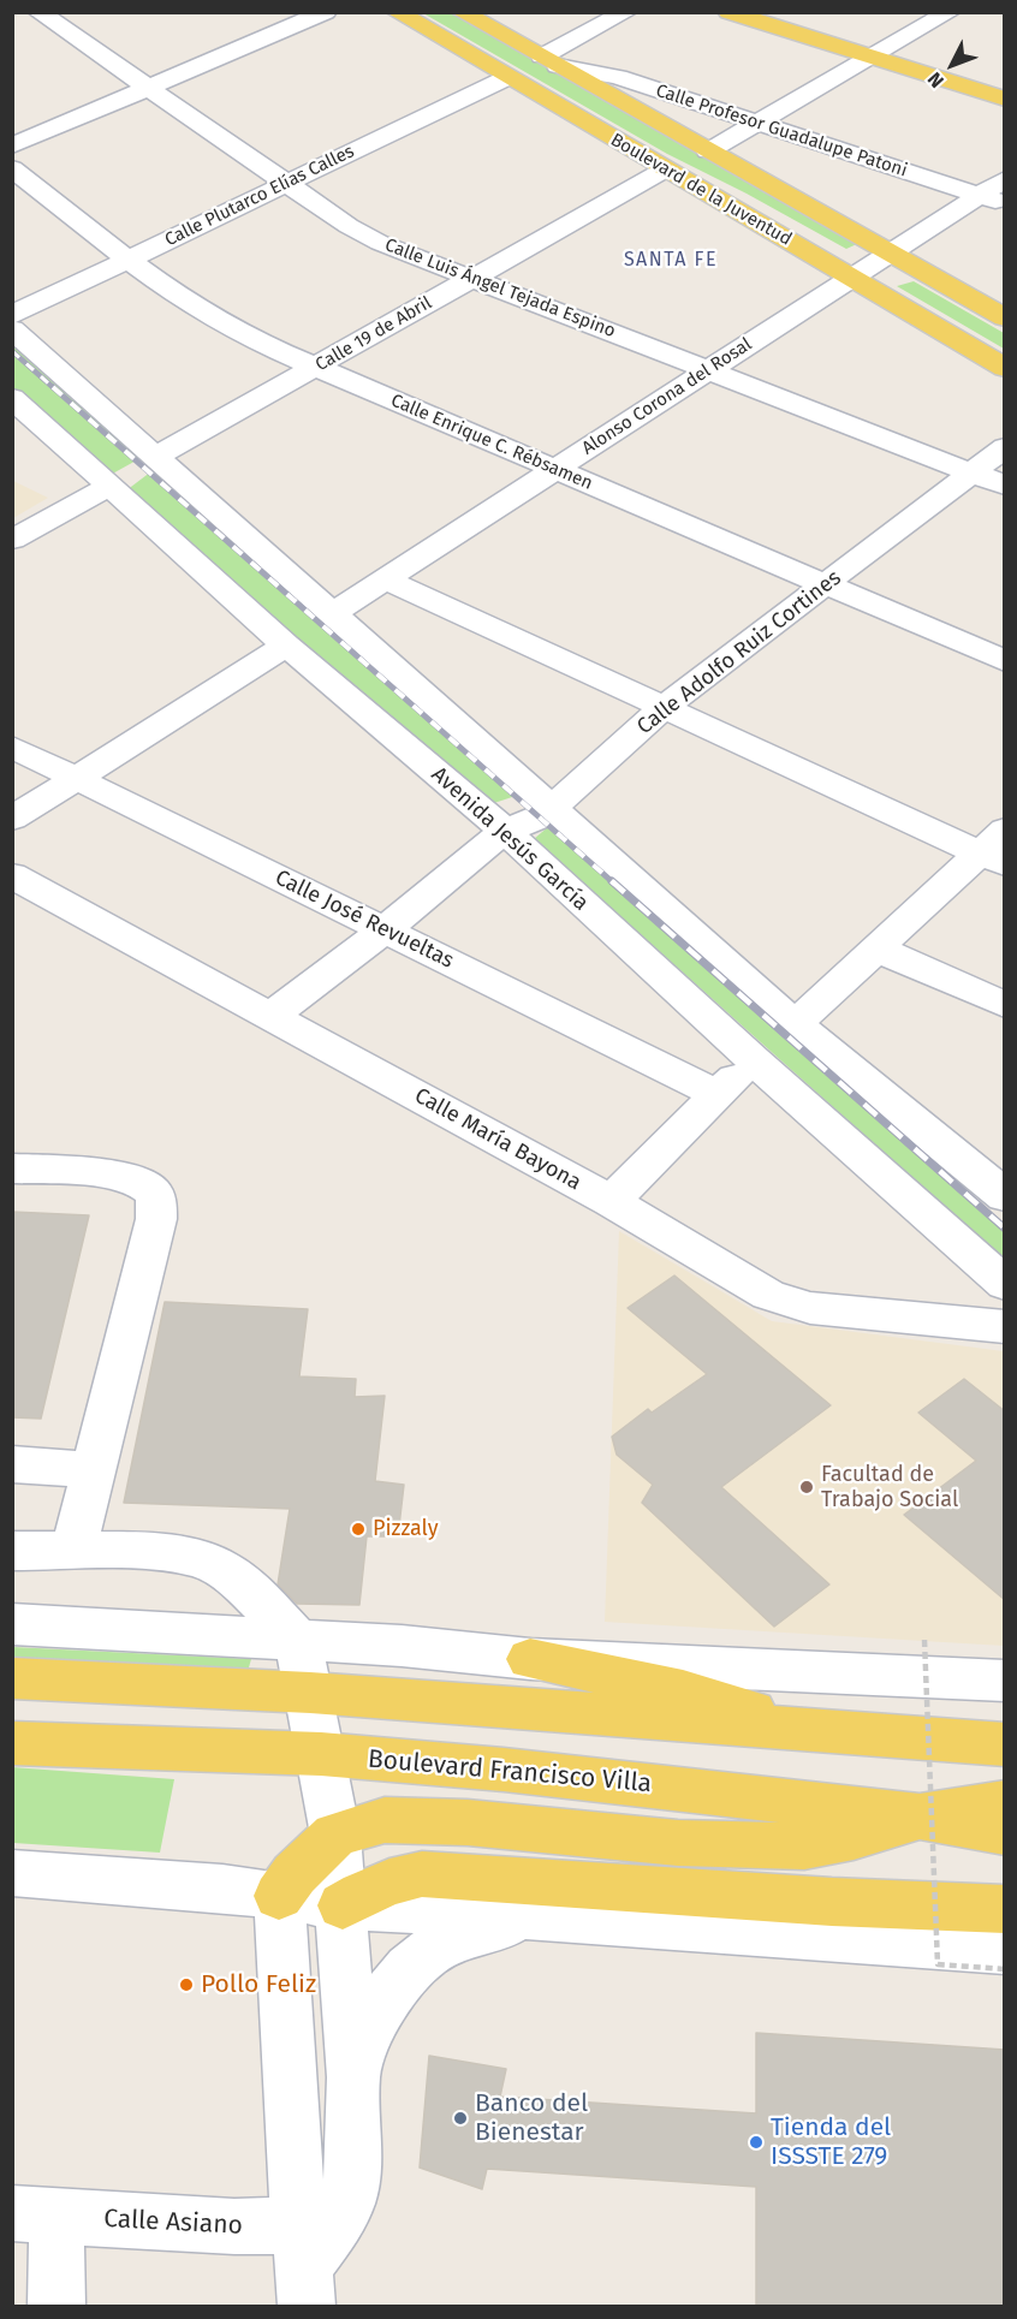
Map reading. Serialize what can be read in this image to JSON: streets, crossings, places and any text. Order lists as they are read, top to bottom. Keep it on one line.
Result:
{"streets":{"main road":["Boulevard de la Juventud","Boulevard Francisco Villa"],"street":["Calle Profesor Guadalupe Patoni","Calle Plutarco Elías Calles","Calle Luis Ángel Tejada Espino","Calle 19 de Abril","Alonso Corona del Rosal","Calle Enrique C. Rébsamen","Calle Adolfo Ruiz Cortines","Avenida Jesús García","Calle José Revueltas","Calle María Bayona","Calle Asiano"]},"crossings":[["Calle Profesor Guadalupe Patoni","Boulevard de la Juventud"],["Calle Profesor Guadalupe Patoni","Alonso Corona del Rosal"],["Boulevard de la Juventud","Calle Plutarco Elías Calles"],["Boulevard de la Juventud","Calle 19 de Abril"],["Boulevard de la Juventud","Alonso Corona del Rosal"],["Calle Plutarco Elías Calles","Calle Luis Ángel Tejada Espino"],["Calle Plutarco Elías Calles","Calle Enrique C. Rébsamen"],["Calle Luis Ángel Tejada Espino","Calle 19 de Abril"],["Calle Luis Ángel Tejada Espino","Alonso Corona del Rosal"],["Calle Luis Ángel Tejada Espino","Calle Adolfo Ruiz Cortines"],["Calle 19 de Abril","Calle Enrique C. Rébsamen"],["Alonso Corona del Rosal","Calle Enrique C. Rébsamen"],["Calle Enrique C. Rébsamen","Calle Adolfo Ruiz Cortines"],["Calle Adolfo Ruiz Cortines","Avenida Jesús García"],["Calle Adolfo Ruiz Cortines","Calle José Revueltas"],["Calle Adolfo Ruiz Cortines","Calle María Bayona"]],"districts":["SANTA FE"],"places":["Facultad de Trabajo Social","Pizzaly","Pollo Feliz","Banco del Bienestar","Tienda del ISSSTE 279"],"north":"bottom left"}
